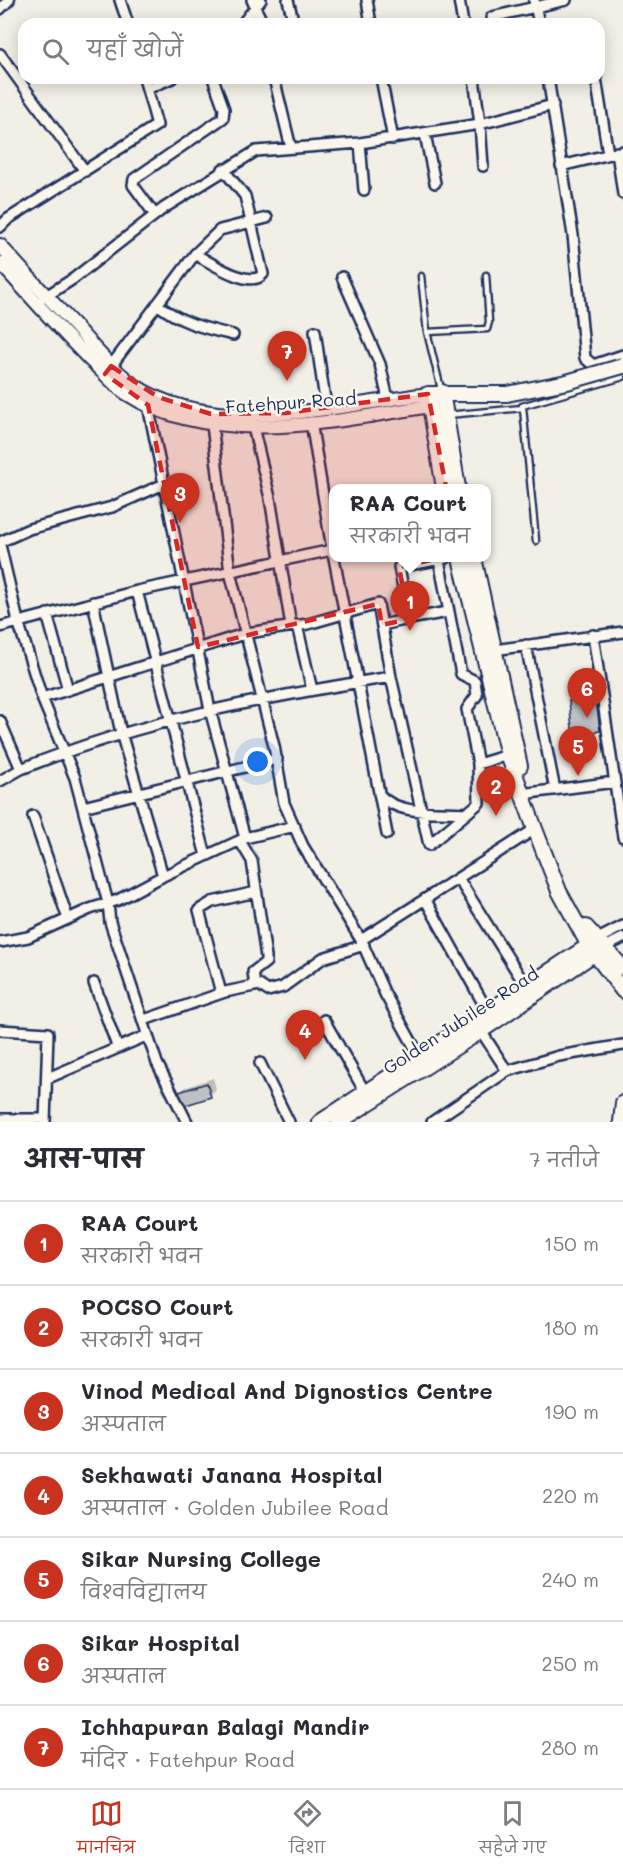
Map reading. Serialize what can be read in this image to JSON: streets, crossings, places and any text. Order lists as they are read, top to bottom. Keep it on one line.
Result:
{"streets":{"main road":["Golden Jubilee Road"],"street":["Fatehpur Road"]},"page":{"search":"यहाँ खोजें","pins":["7","3","1","6","5","2","4"],"popup":["RAA Court","सरकारी भवन"],"heading":["आस-पास","7 नतीजे"],"list":[{"mark":"1","name":"RAA Court","note":"सरकारी भवन","value":"150 m"},{"mark":"2","name":"POCSO Court","note":"सरकारी भवन","value":"180 m"},{"mark":"3","name":"Vinod Medical And Dignostics Centre","note":"अस्पताल","value":"190 m"},{"mark":"4","name":"Sekhawati Janana Hospital","note":"अस्पताल · Golden Jubilee Road","value":"220 m"},{"mark":"5","name":"Sikar Nursing College","note":"विश्वविद्यालय","value":"240 m"},{"mark":"6","name":"Sikar Hospital","note":"अस्पताल","value":"250 m"},{"mark":"7","name":"Ichhapuran Balagi Mandir","note":"मंदिर · Fatehpur Road","value":"280 m"}],"nav":["मानचित्र","दिशा","सहेजे गए"]}}
